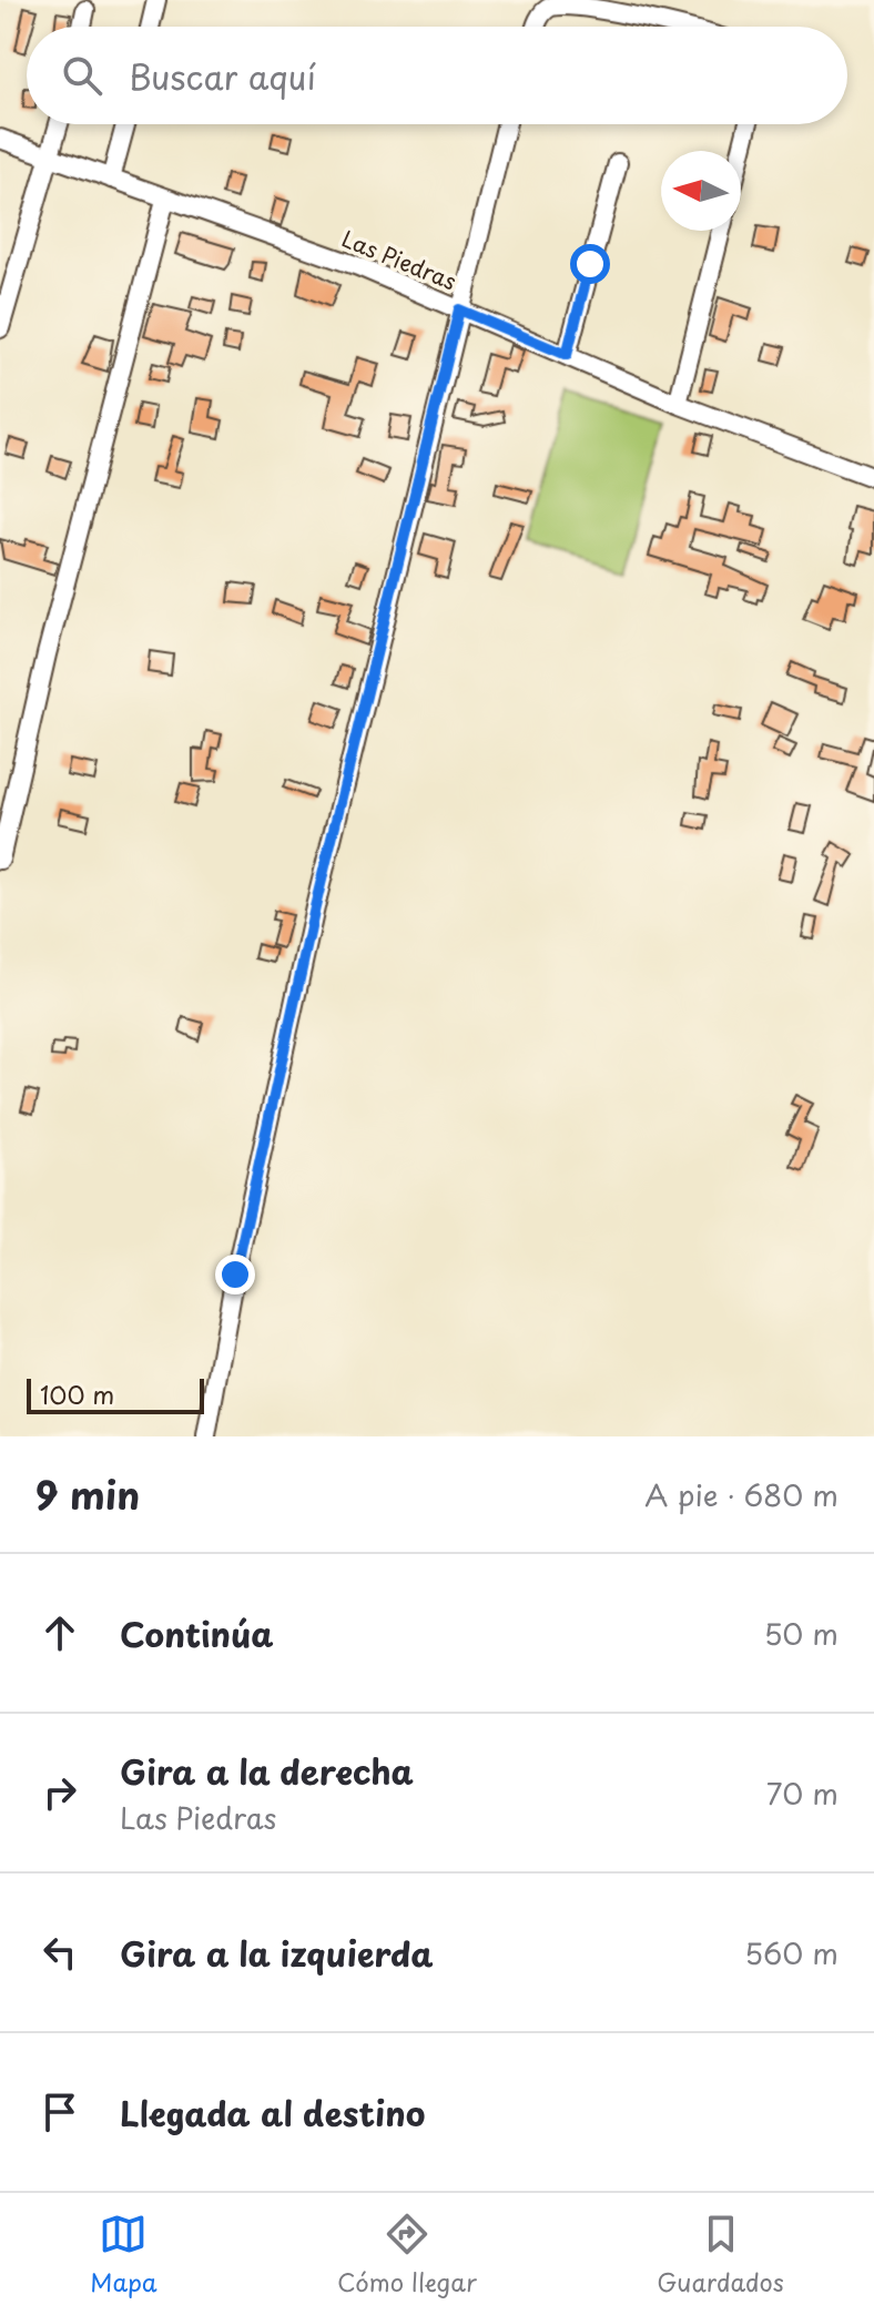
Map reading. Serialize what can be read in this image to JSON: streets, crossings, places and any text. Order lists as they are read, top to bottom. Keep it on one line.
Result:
{"streets":{"street":["Las Piedras"]},"scale_bar":"100 m","north":"left","page":{"search":"Buscar aquí","scale":"100 m","heading":["9 min","A pie · 680 m"],"list":[["Continúa","50 m"],["Gira a la derecha","Las Piedras","70 m"],["Gira a la izquierda","560 m"],"Llegada al destino"],"nav":["Mapa","Cómo llegar","Guardados"]}}
